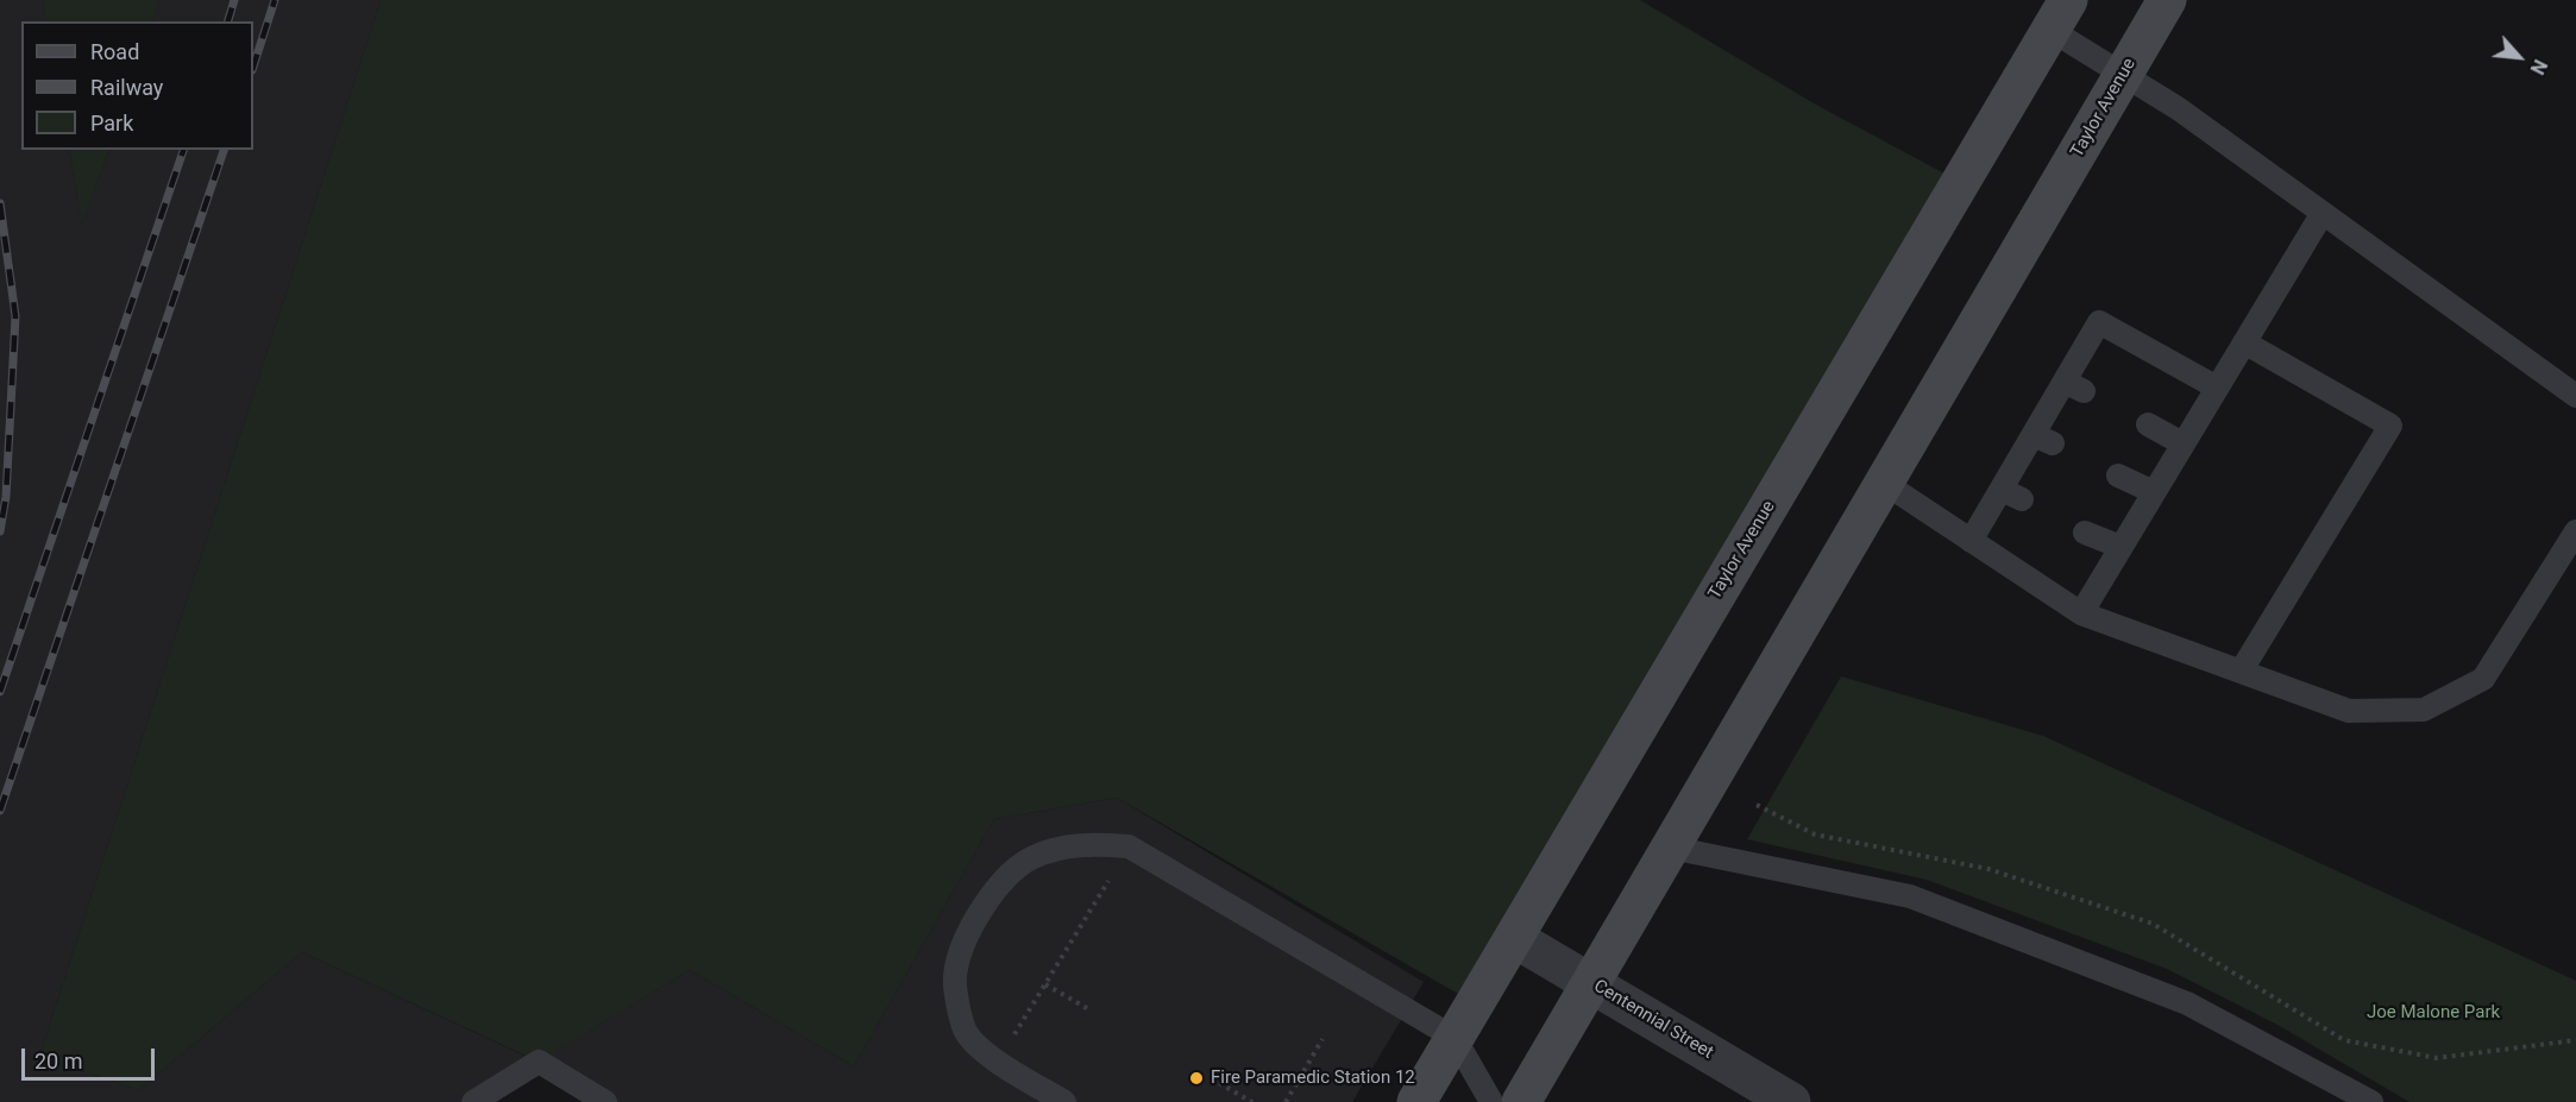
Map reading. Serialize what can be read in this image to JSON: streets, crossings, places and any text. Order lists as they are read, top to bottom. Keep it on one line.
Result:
{"streets":{"main road":["Taylor Avenue"],"street":["Centennial Street"]},"crossings":[["Taylor Avenue","Centennial Street"]],"parks":["Joe Malone Park"],"places":["Fire Paramedic Station 12"],"legend":["Road","Railway","Park"],"scale_bar":"20 m","north":"bottom right"}
